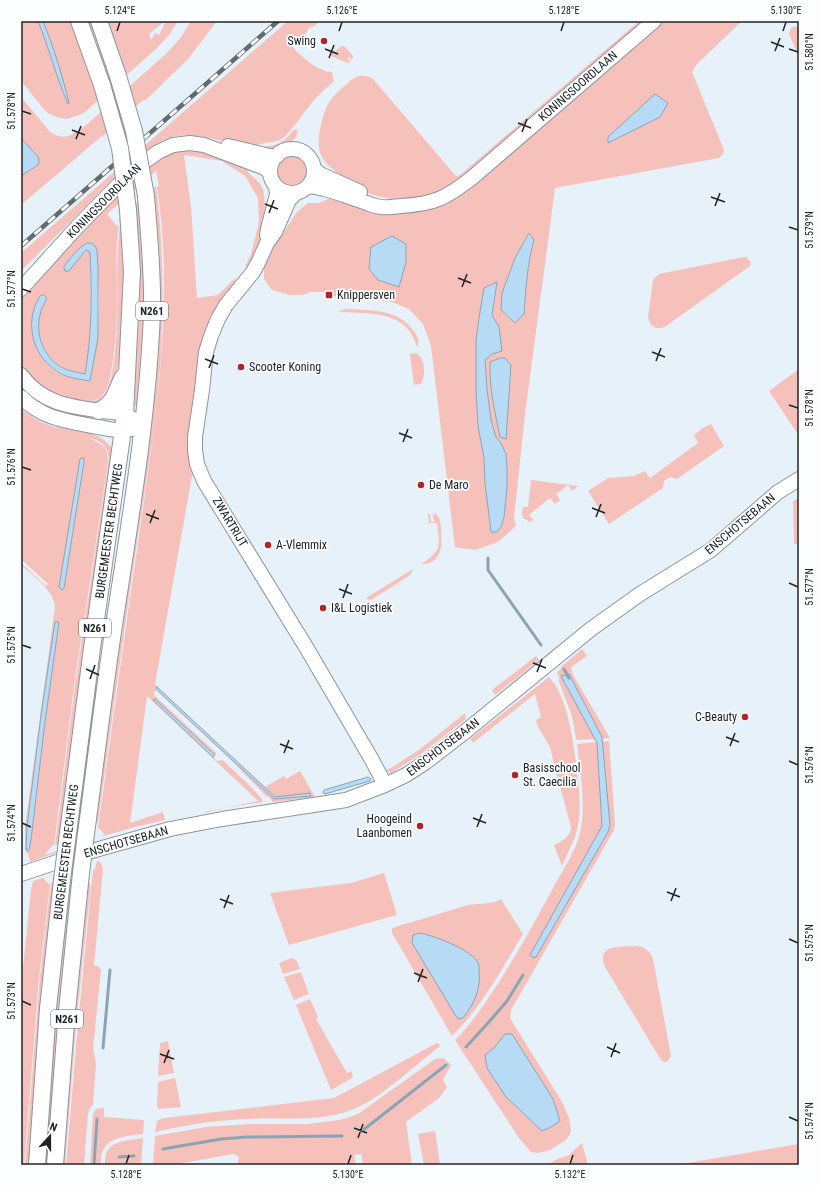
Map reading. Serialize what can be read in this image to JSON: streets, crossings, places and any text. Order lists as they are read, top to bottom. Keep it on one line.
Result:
{"streets":{"main road":["N261","BURGEMEESTER BECHTWEG"],"street":["KONINGSOORDLAAN","ZWARTRIJT","ENSCHOTSEBAAN"]},"crossings":[["KONINGSOORDLAAN","ZWARTRIJT"],["ZWARTRIJT","ENSCHOTSEBAAN"]],"places":{"other":["Swing","Scooter Koning","De Maro","A-Vlemmix","I&L Logistiek","C-Beauty","Basisschool St. Caecilia","Hoogeind Laanbomen"],"transit":["Knippersven"]},"north":"top","coordinates":["5.124°E","5.126°E","5.128°E","5.130°E","51.580°N","51.578°N","51.579°N","51.577°N","51.576°N","51.575°N","51.574°N","51.573°N","5.132°E"]}
